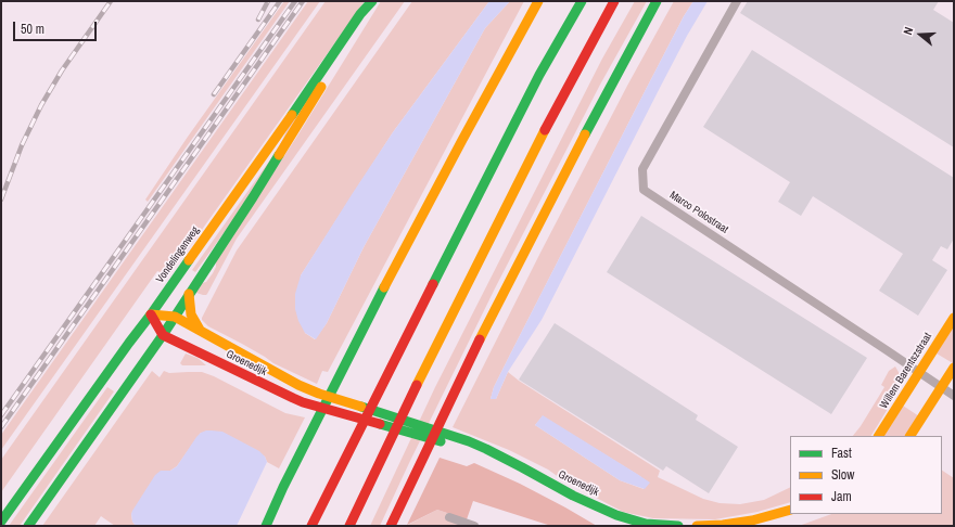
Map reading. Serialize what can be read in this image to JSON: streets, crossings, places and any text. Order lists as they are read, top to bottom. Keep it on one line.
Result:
{"streets":{"main road":["Vondelingenweg","Groenedijk","Willem Barentszstraat"],"street":["Marco Polostraat"]},"crossings":[["Marco Polostraat","Willem Barentszstraat"],["Vondelingenweg","Groenedijk"]],"legend":["Fast","Slow","Jam"],"scale_bar":"50 m","north":"left"}
